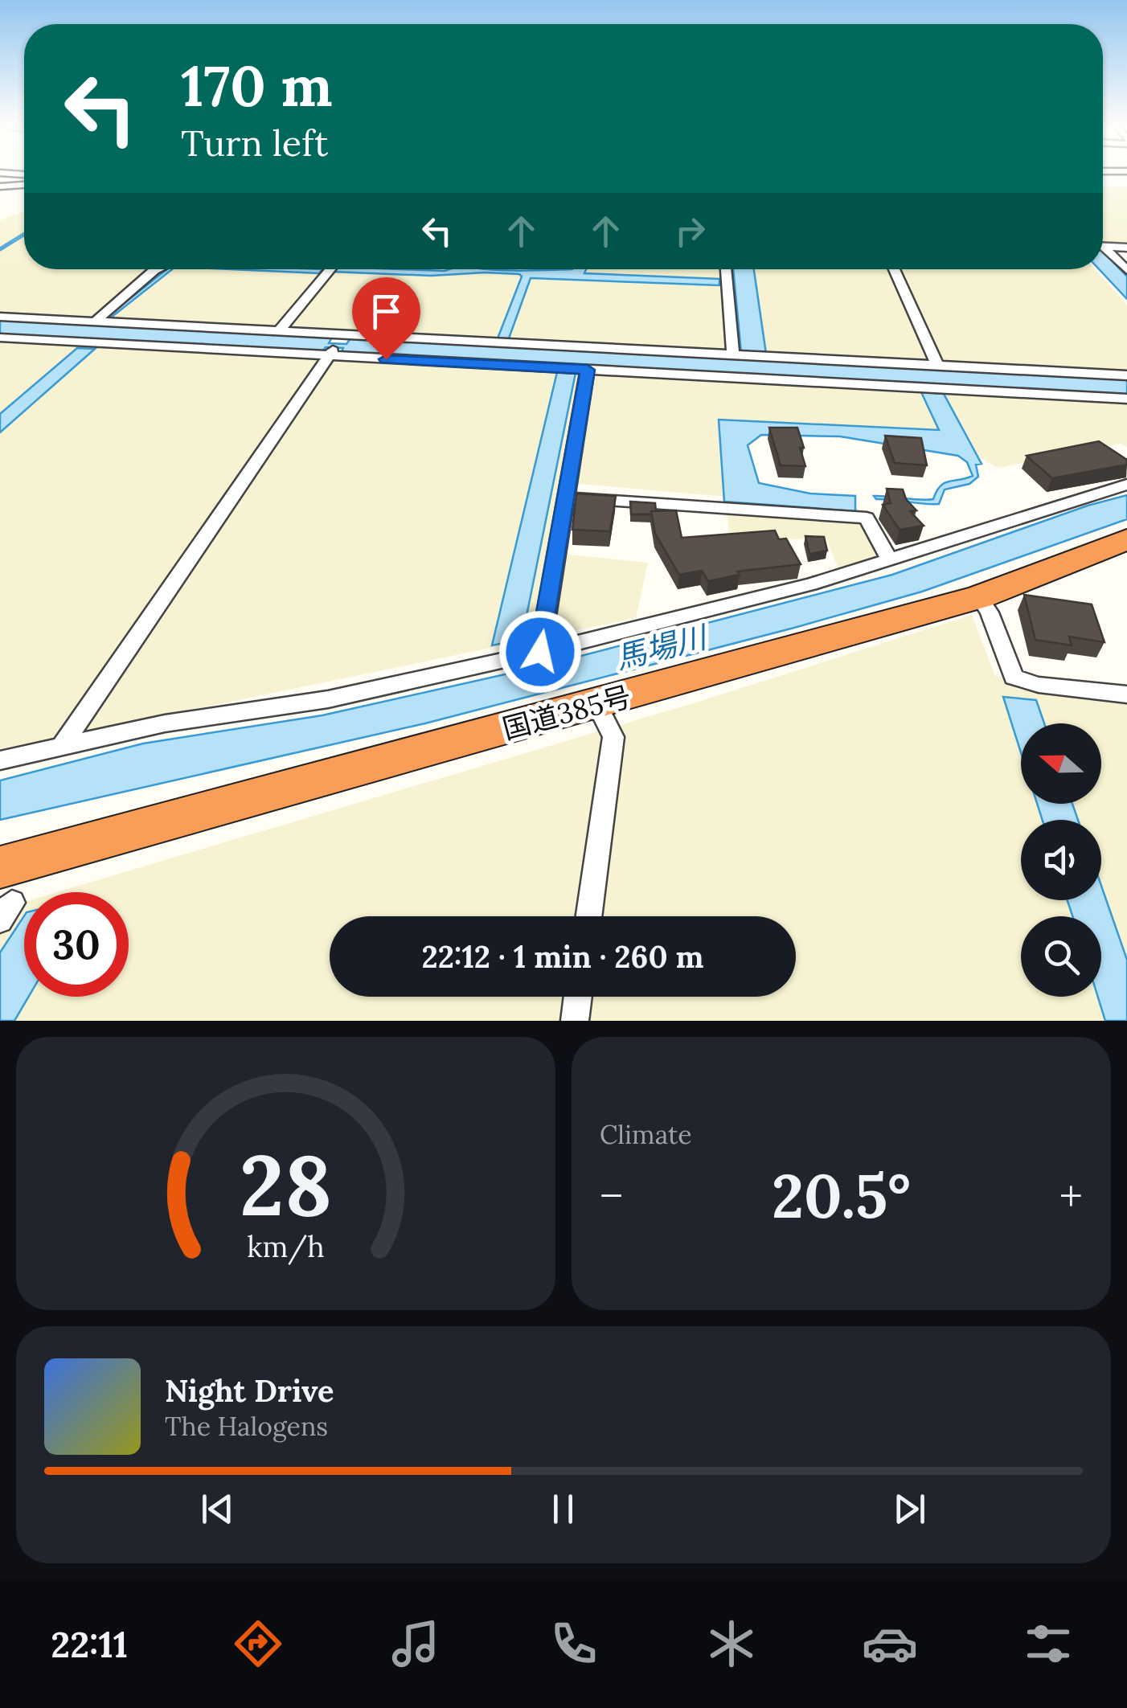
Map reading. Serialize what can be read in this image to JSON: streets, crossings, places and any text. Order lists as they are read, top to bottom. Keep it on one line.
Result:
{"streets":{"highway":["国道385号"]},"water":["馬場川"],"north":"left","page":{"turn":["170 m","Turn left"],"limit":"30","trip":"22:12 · 1 min · 260 m","tile":"Climate","heat":["−","20.5°","+"],"song":["Night Drive","The Halogens"],"tabs":"22:11","gauge":["28","km/h"]}}
